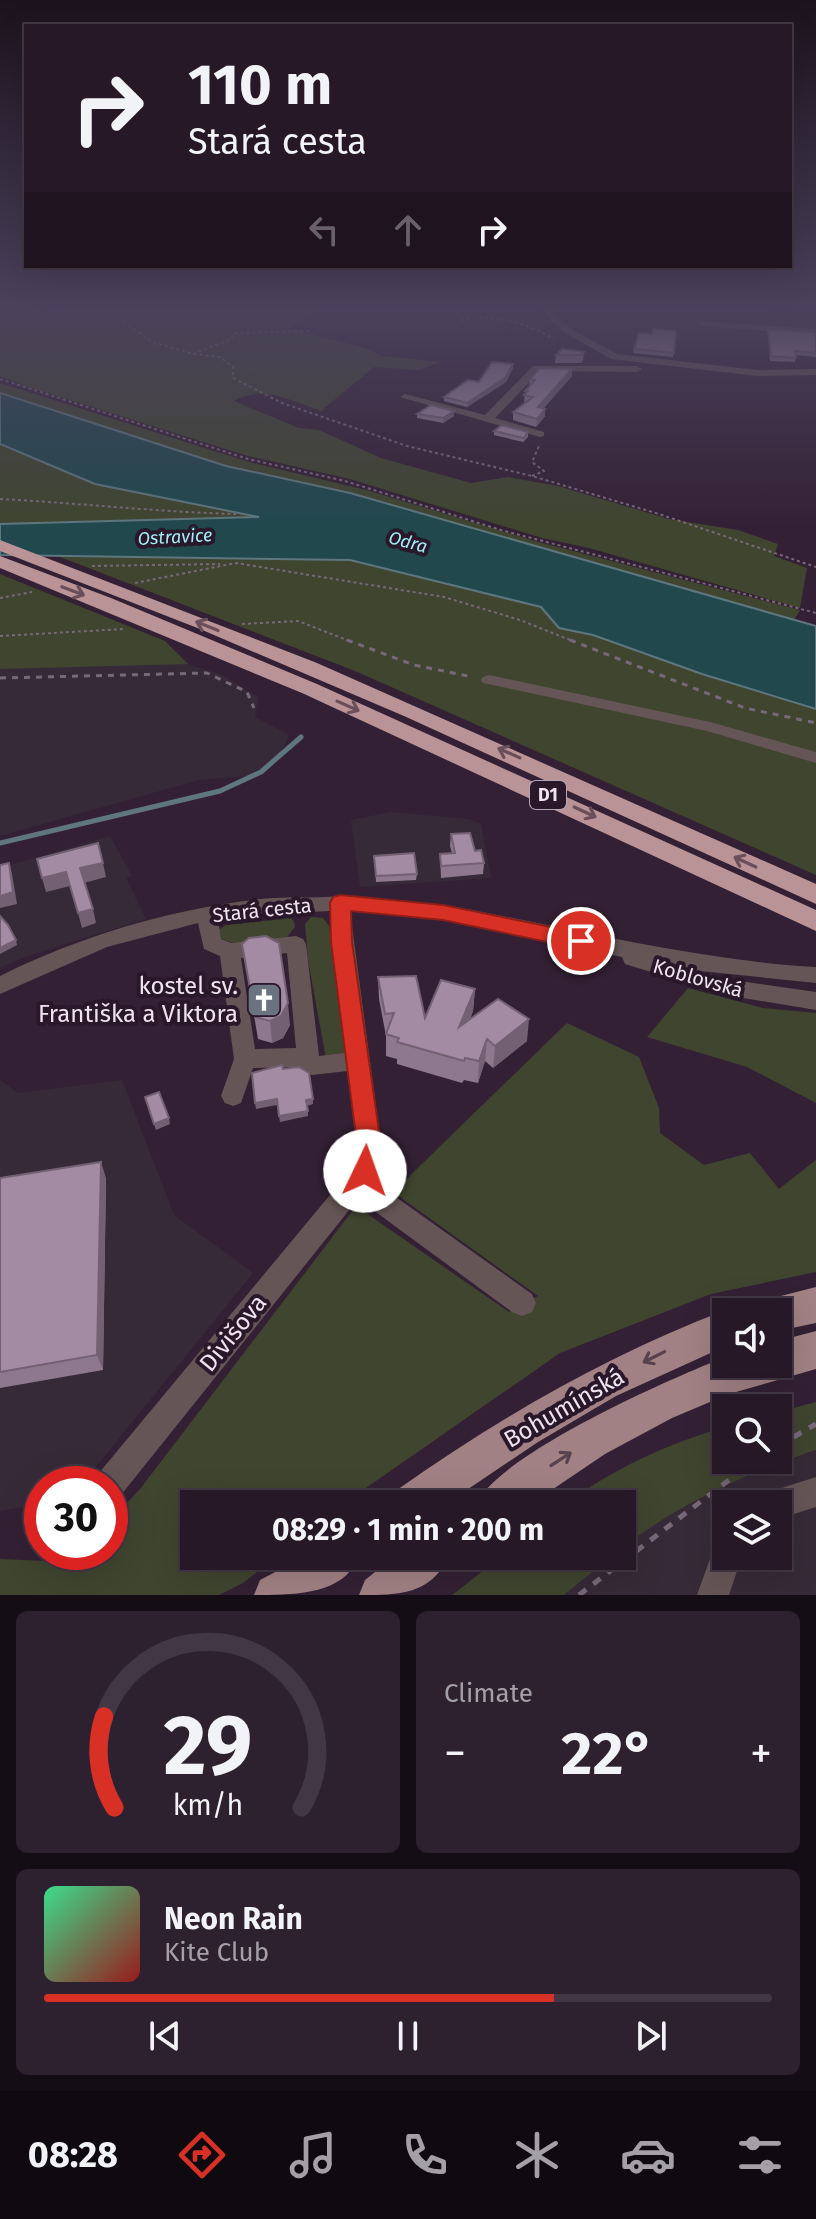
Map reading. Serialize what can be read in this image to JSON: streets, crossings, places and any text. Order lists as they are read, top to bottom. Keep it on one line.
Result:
{"streets":{"highway":["D1"],"main road":["Bohumínská"],"street":["Stará cesta","Koblovská","Divišova"]},"crossings":[["Stará cesta","Koblovská"],["Stará cesta","Divišova"]],"water":["Ostravice","Odra"],"places":{"church":["kostel sv. Františka a Viktora"]},"page":{"turn":["110 m","Stará cesta"],"limit":"30","trip":"08:29 · 1 min · 200 m","tile":"Climate","heat":["−","22°","+"],"song":["Neon Rain","Kite Club"],"tabs":"08:28","gauge":["29","km/h"]}}
